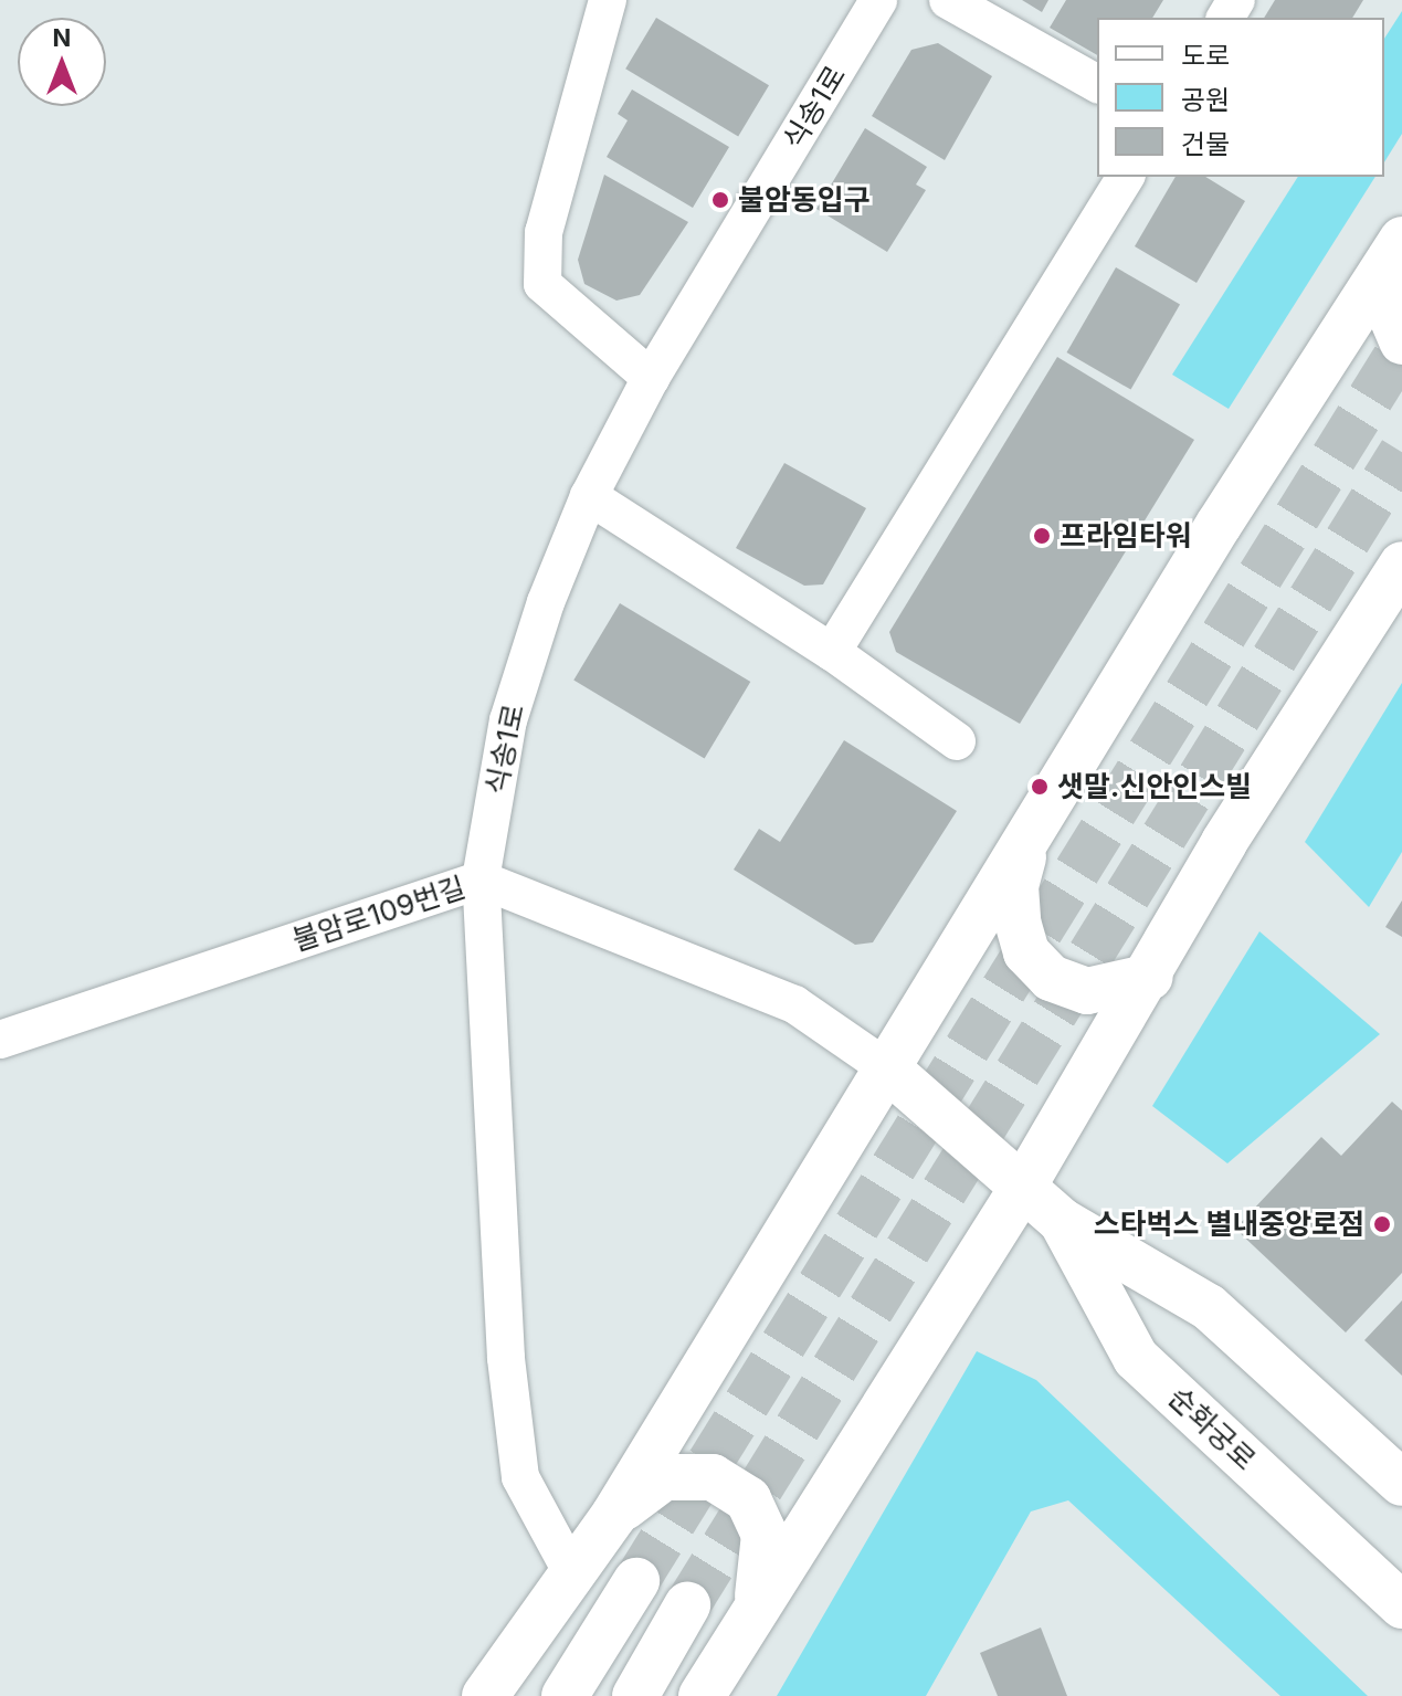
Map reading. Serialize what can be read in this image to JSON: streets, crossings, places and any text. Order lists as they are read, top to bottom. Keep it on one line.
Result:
{"streets":{"street":["식송1로","불암로109번길","순화궁로"]},"crossings":[["식송1로","불암로109번길"],["불암로109번길","순화궁로"]],"places":["불암동입구","프라임타워","샛말.신안인스빌","스타벅스 별내중앙로점"],"legend":["도로","공원","건물"],"north":"top"}
